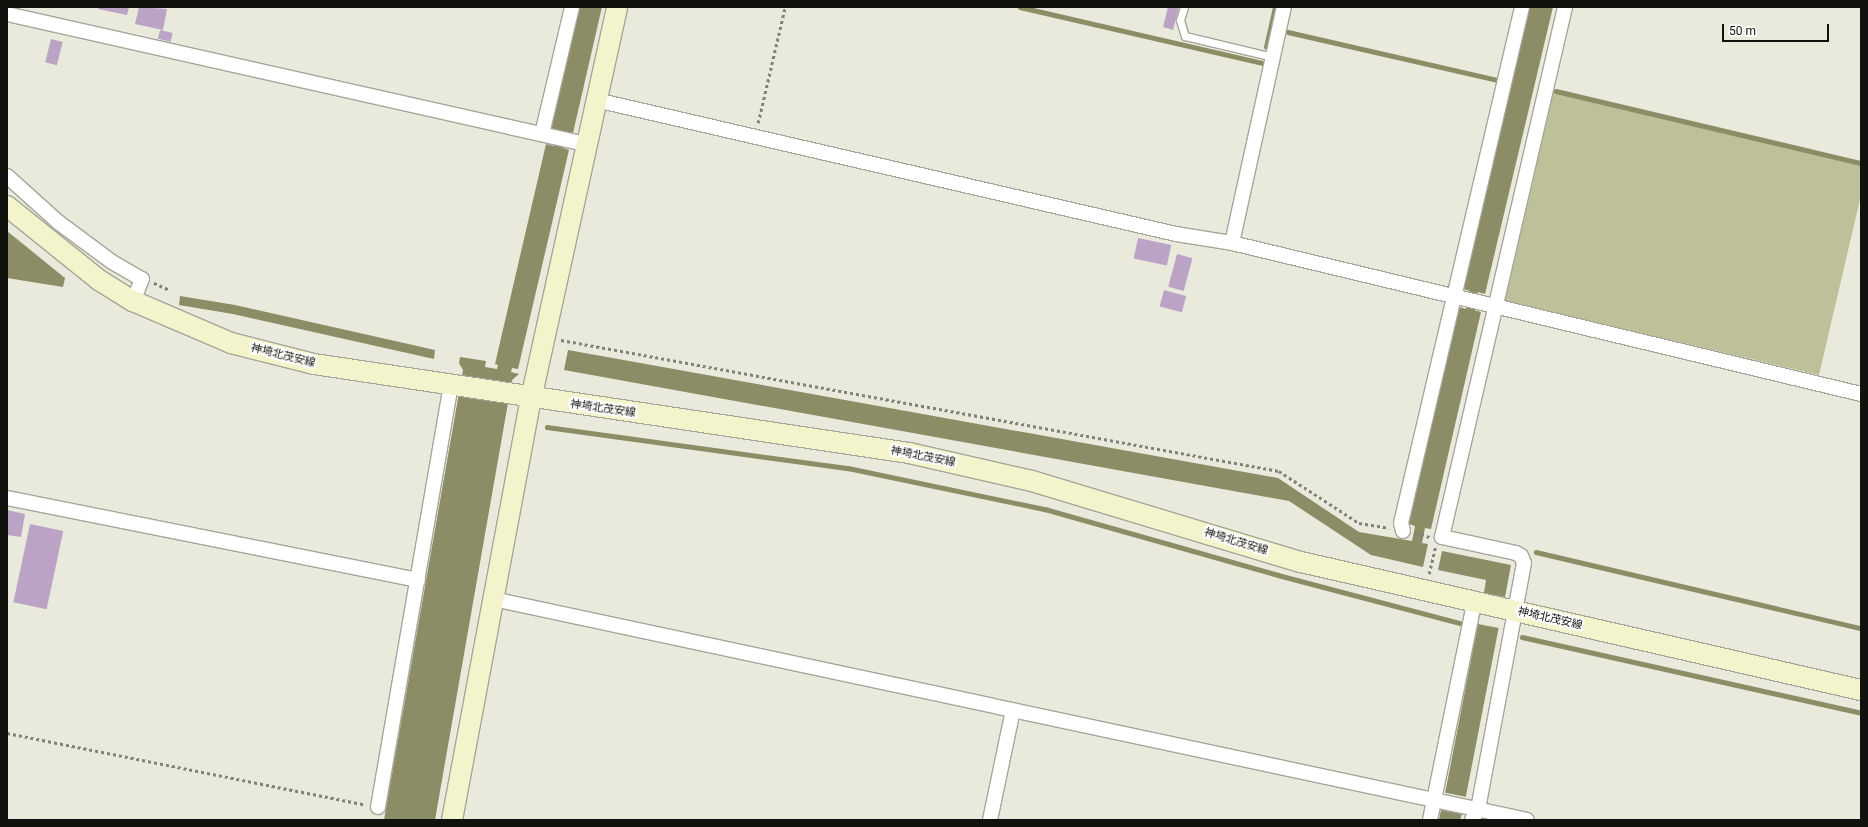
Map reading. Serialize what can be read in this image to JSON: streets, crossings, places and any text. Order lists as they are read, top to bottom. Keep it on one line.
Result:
{"streets":{"main road":["神埼北茂安線"]},"scale_bar":"50 m"}
